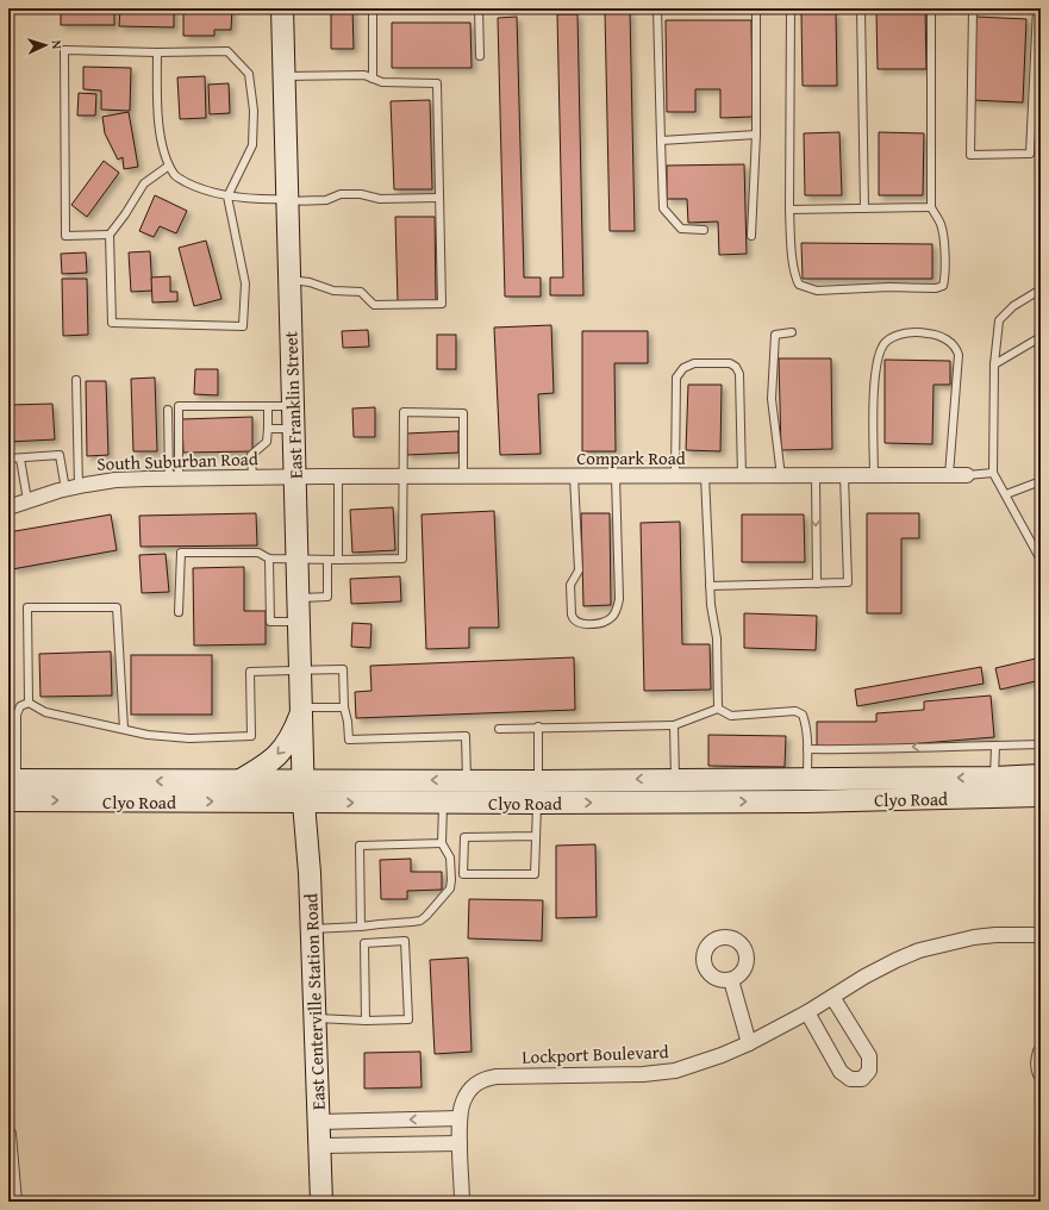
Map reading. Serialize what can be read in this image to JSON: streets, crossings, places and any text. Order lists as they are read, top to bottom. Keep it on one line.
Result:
{"streets":{"street":["East Franklin Street","Compark Road","South Suburban Road","Clyo Road","East Centerville Station Road","Lockport Boulevard"]},"crossings":[["East Franklin Street","Compark Road"],["East Franklin Street","South Suburban Road"],["East Franklin Street","Clyo Road"],["East Franklin Street","East Centerville Station Road"],["Compark Road","South Suburban Road"],["Clyo Road","East Centerville Station Road"]],"north":"right"}
